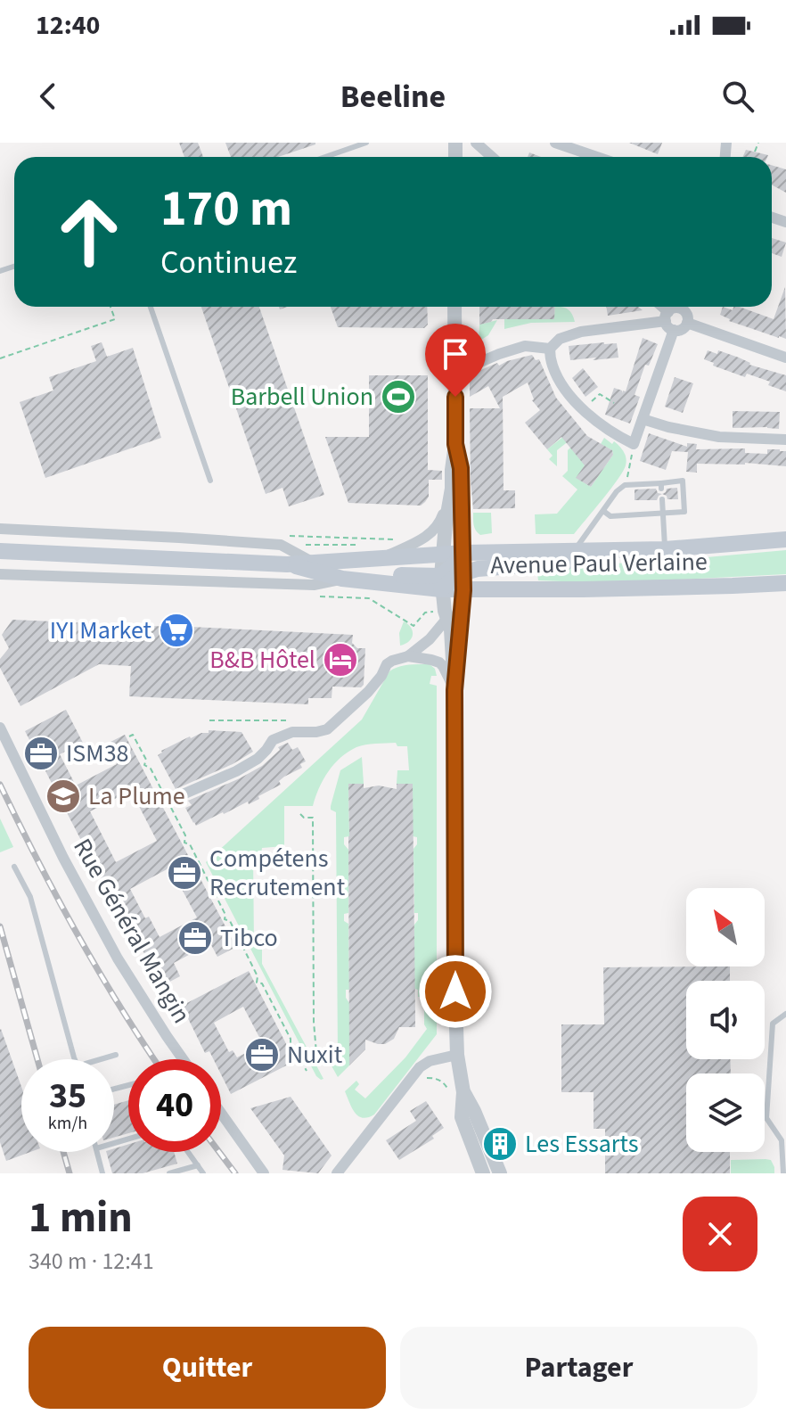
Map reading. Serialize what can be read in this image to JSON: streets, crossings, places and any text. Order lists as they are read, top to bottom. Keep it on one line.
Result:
{"streets":{"main road":["Avenue Paul Verlaine"],"street":["Rue Général Mangin"]},"places":{"sports":["Barbell Union"],"supermarket":["IYI Market"],"hotel":["B&B Hôtel"],"office":["ISM38","Compétens Recrutement","Tibco","Nuxit"],"school or university":["La Plume"],"building":["Les Essarts"]},"north":"top left","page":{"status":"12:40","header":"Beeline","turn":["170 m","Continuez"],"speed":"35 km/h","limit":"40","heading":["1 min","340 m · 12:41"],"buttons":["Quitter","Partager"]}}
